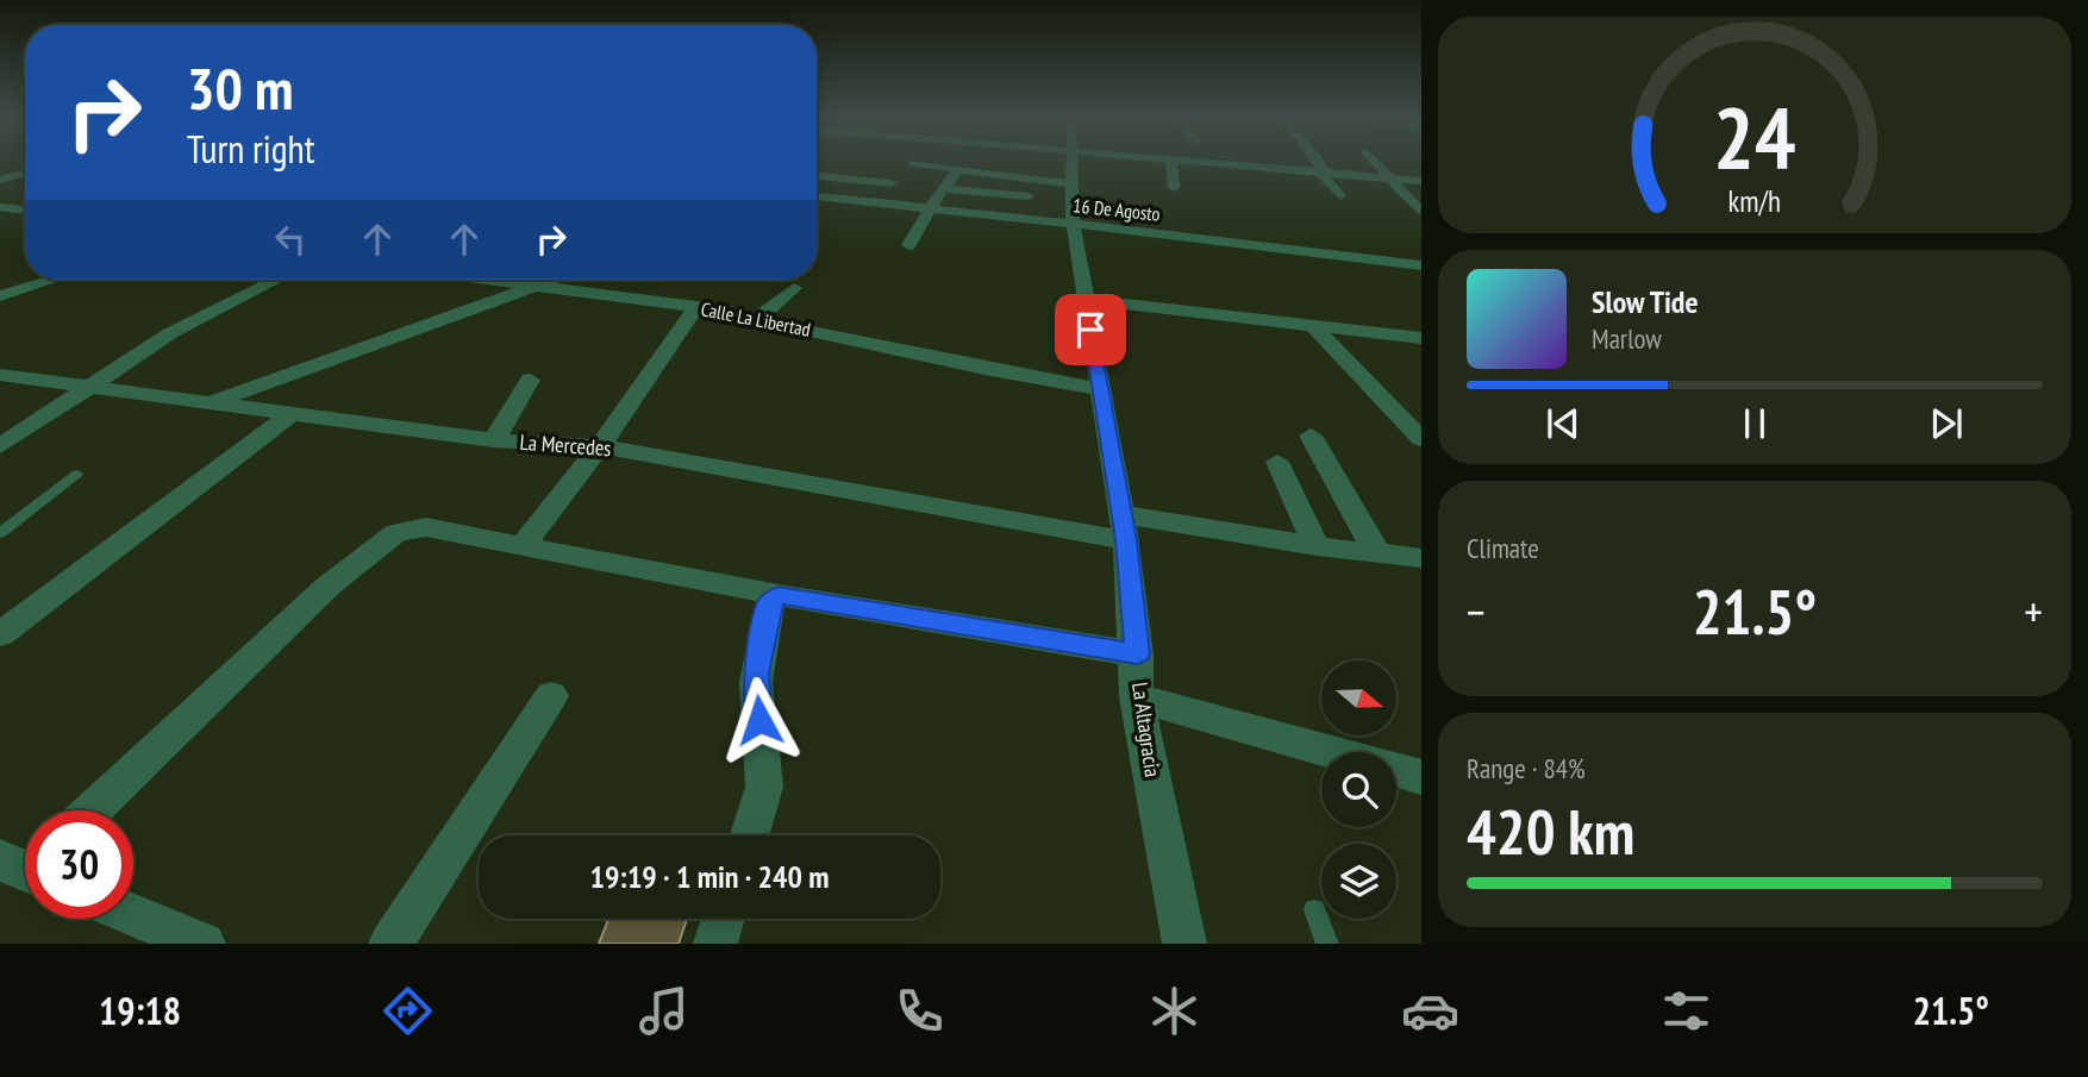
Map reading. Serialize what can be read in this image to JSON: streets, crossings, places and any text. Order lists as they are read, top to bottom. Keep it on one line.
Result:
{"streets":{"street":["16 De Agosto","Calle La Libertad","La Mercedes","La Altagracia"]},"crossings":[["16 De Agosto","La Altagracia"],["Calle La Libertad","La Altagracia"],["La Mercedes","La Altagracia"]],"north":"right","page":{"turn":["30 m","Turn right"],"song":["Slow Tide","Marlow"],"tile":["Climate",["Range · 84%","420 km"]],"heat":["−","21.5°","+"],"limit":"30","trip":"19:19 · 1 min · 240 m","tabs":["19:18","21.5°"],"gauge":["24","km/h"]}}
